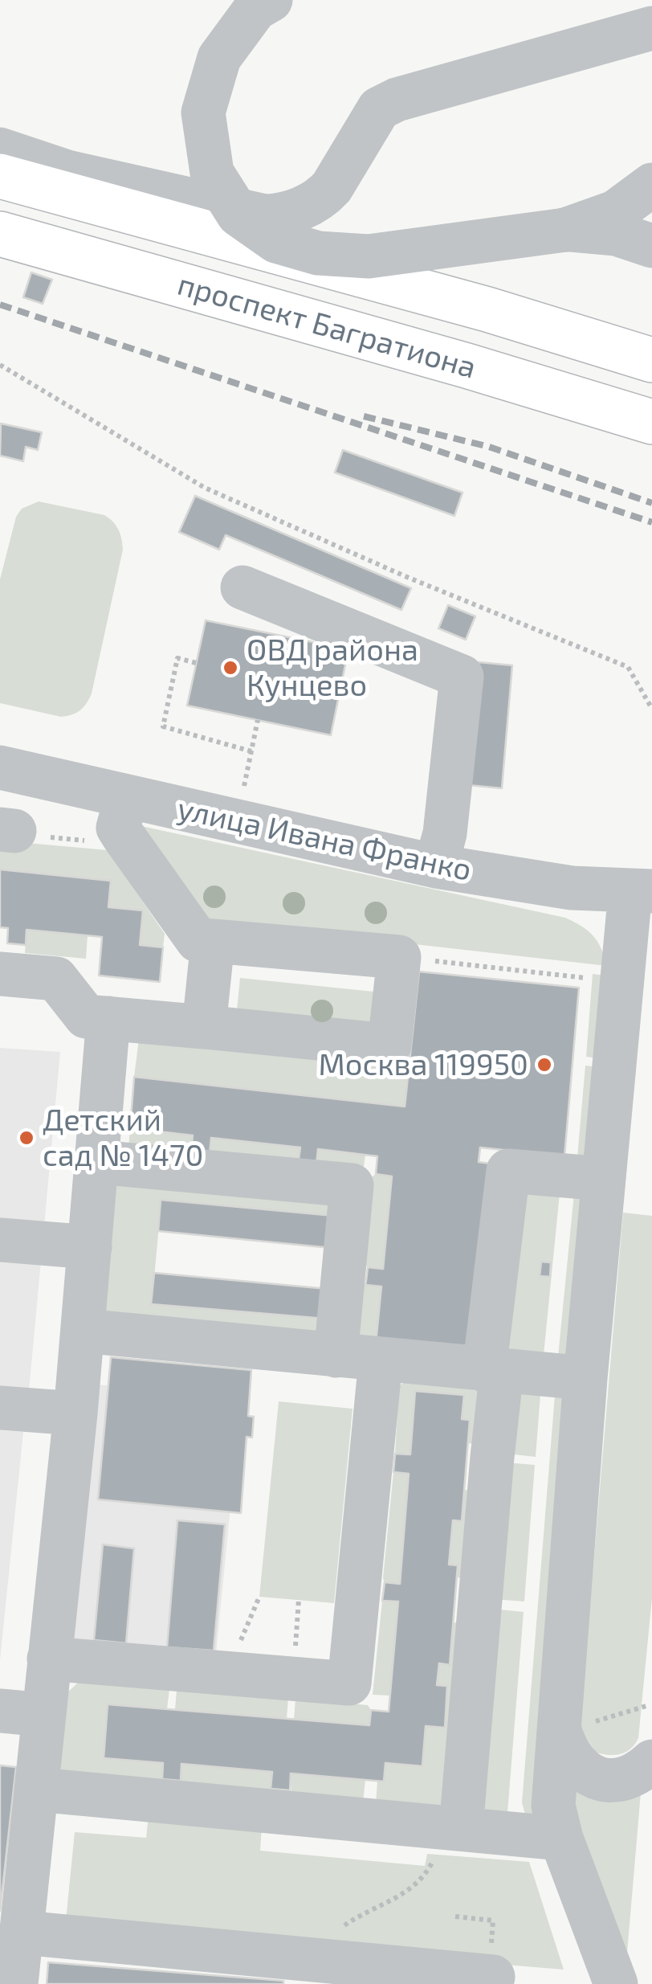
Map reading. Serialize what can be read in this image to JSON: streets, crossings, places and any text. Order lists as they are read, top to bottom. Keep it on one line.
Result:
{"streets":{"main road":["проспект Багратиона"],"street":["улица Ивана Франко"]},"places":["ОВД района Кунцево","Москва 119950","Детский сад № 1470"]}
